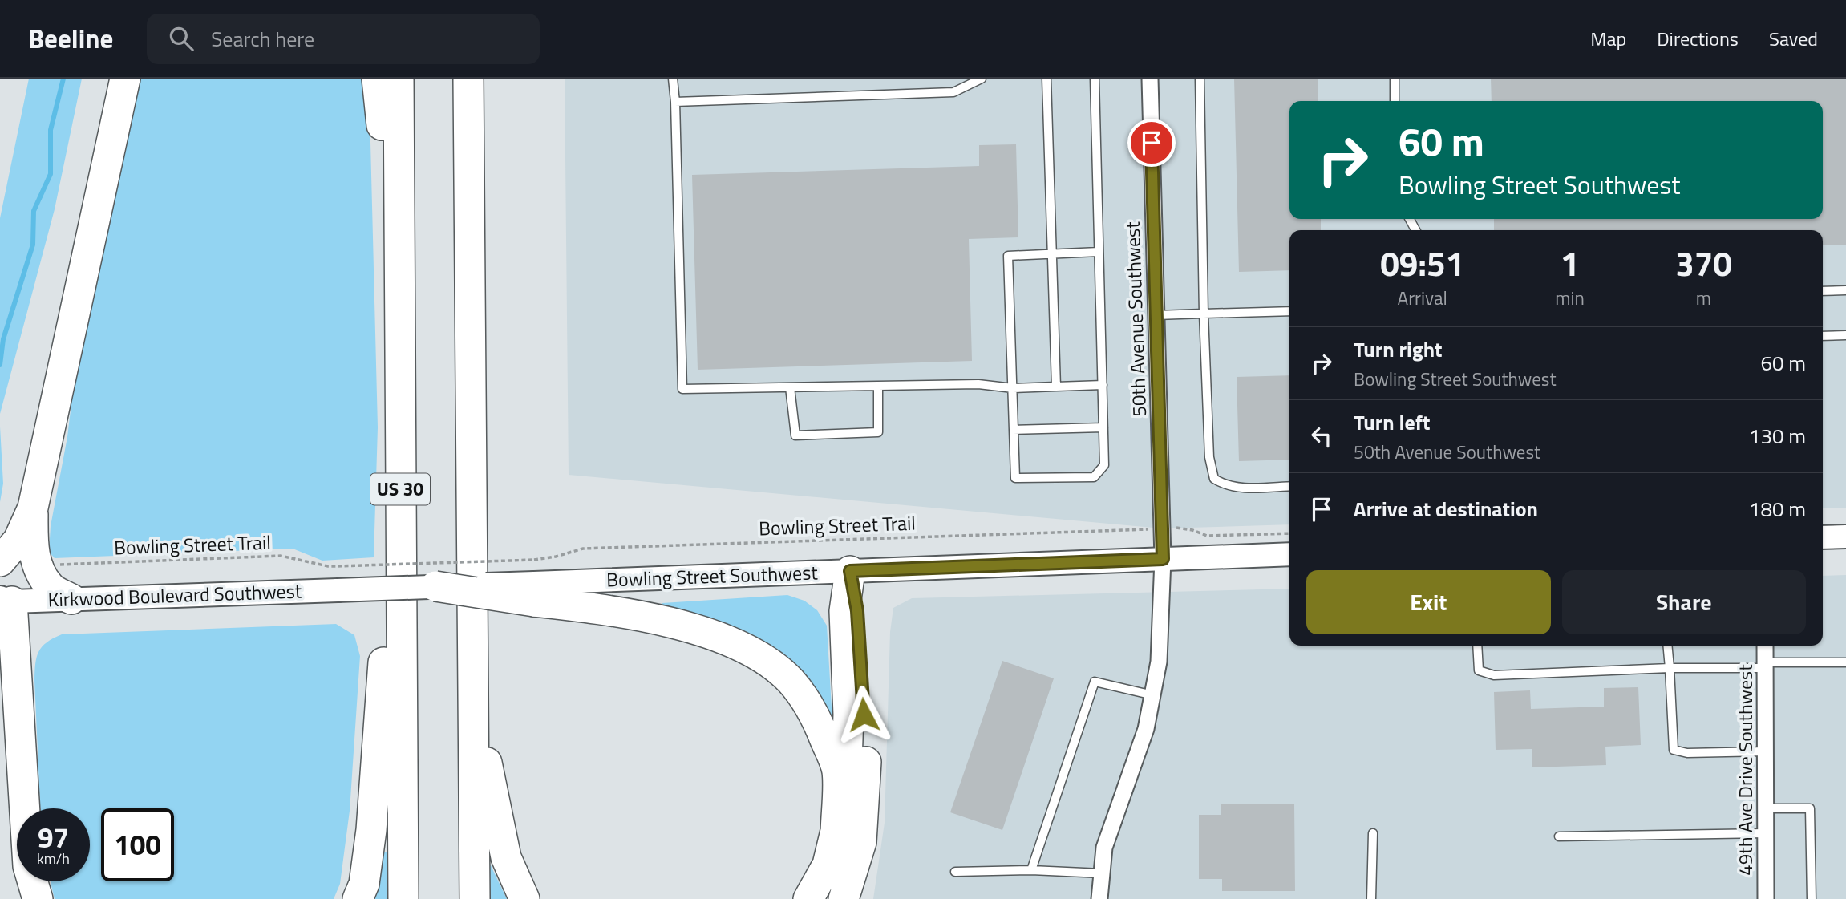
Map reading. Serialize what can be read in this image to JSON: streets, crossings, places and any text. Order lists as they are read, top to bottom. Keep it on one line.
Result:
{"streets":{"highway":["US 30"],"main road":["Bowling Street Southwest","Kirkwood Boulevard Southwest"],"street":["50th Avenue Southwest","49th Ave Drive Southwest"],"path":["Bowling Street Trail"]},"crossings":[["50th Avenue Southwest","Bowling Street Southwest"]],"page":{"header":"Beeline","search":"Search here","nav":["Map","Directions","Saved"],"turn":["60 m","Bowling Street Southwest"],"eta":["09:51","Arrival","1","min","370","m"],"list":[{"name":"Turn right","note":"Bowling Street Southwest","value":"60 m"},{"name":"Turn left","note":"50th Avenue Southwest","value":"130 m"},{"name":"Arrive at destination","value":"180 m"}],"buttons":["Exit","Share"],"speed":"97 km/h","limit":"100"}}
